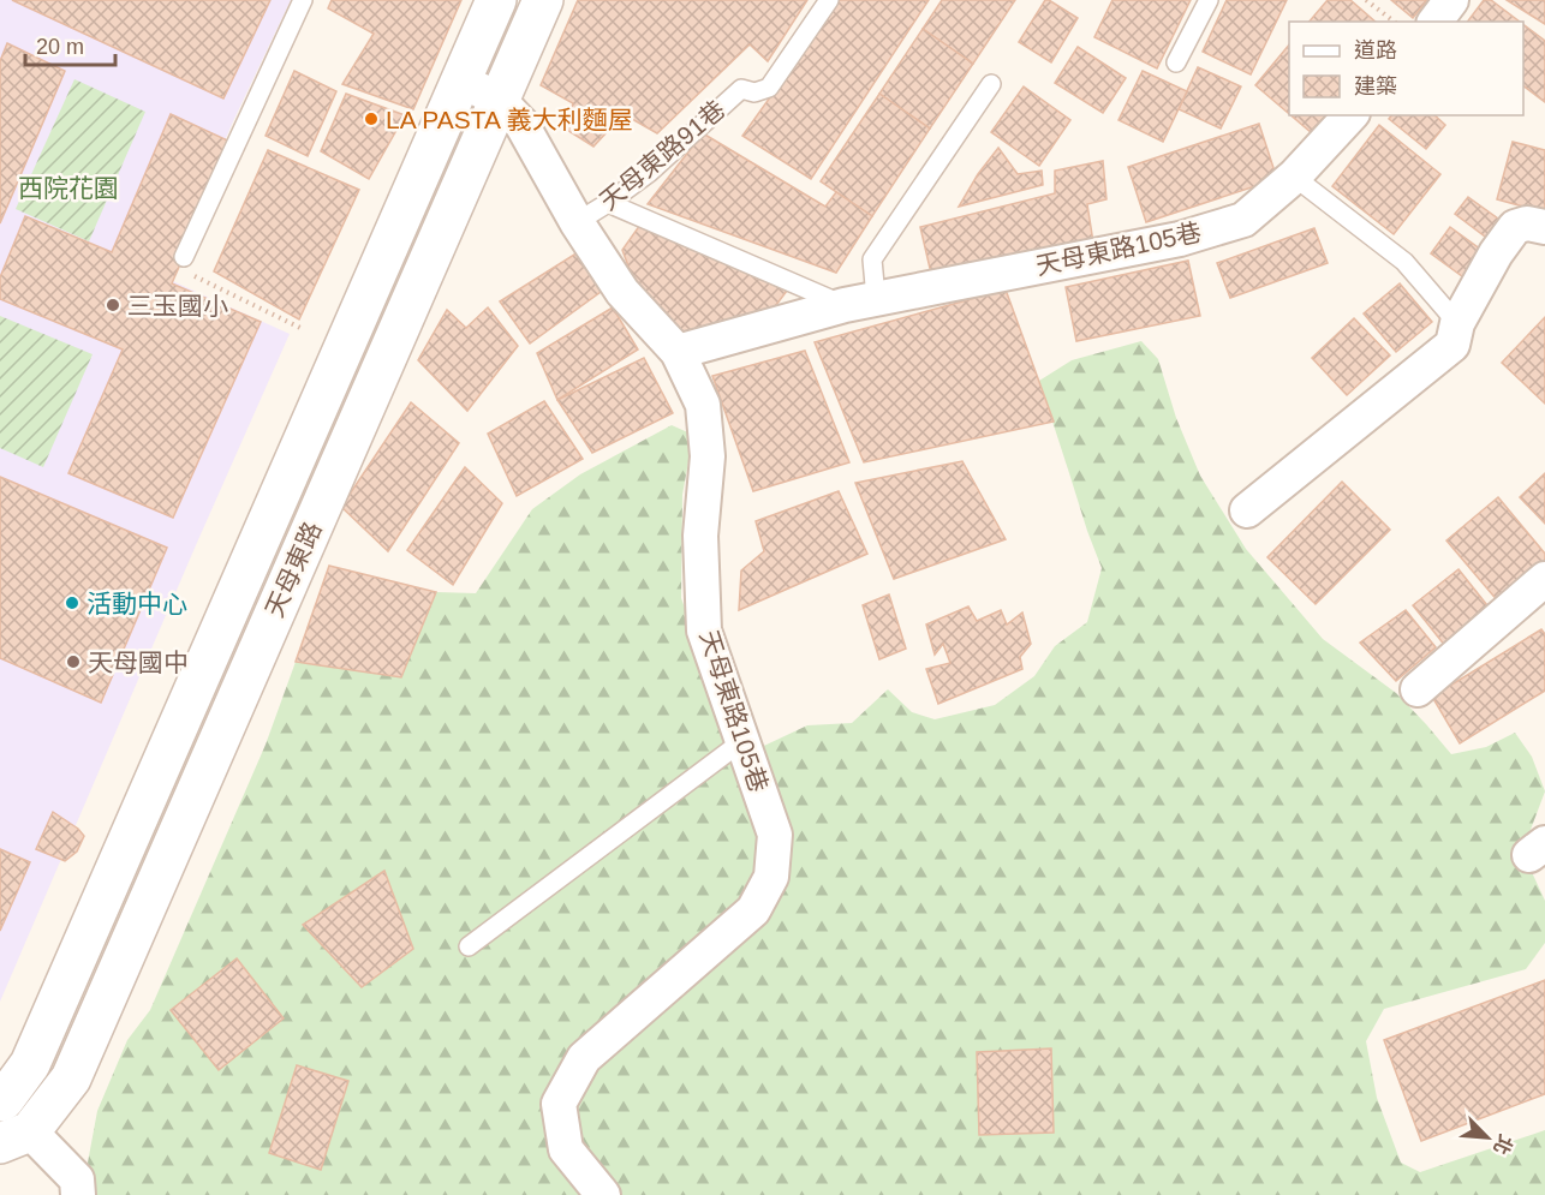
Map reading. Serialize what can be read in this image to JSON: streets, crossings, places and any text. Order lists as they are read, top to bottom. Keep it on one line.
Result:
{"streets":{"street":["天母東路105巷","天母東路"],"lane":["天母東路91巷"]},"crossings":[["天母東路91巷","天母東路105巷"],["天母東路105巷","天母東路"]],"parks":["西院花園"],"places":["LA PASTA 義大利麵屋","三玉國小","活動中心","天母國中"],"legend":["道路","建築"],"scale_bar":"20 m","north":"bottom right"}
